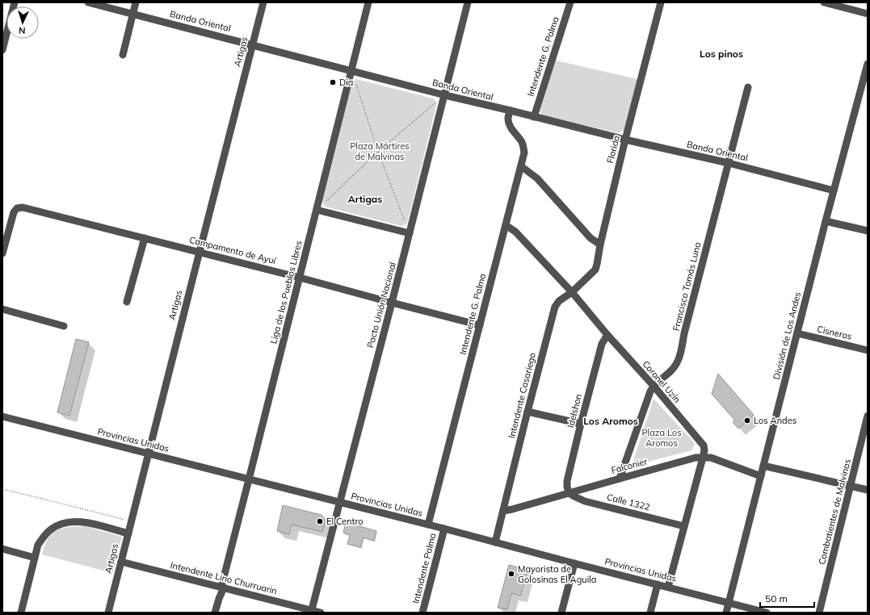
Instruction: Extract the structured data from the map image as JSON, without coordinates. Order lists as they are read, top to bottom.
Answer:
{
  "streets": {
    "street": [
      "Banda Oriental",
      "Artigas",
      "Intendente G. Palma",
      "Florida",
      "Campamento de Ayuí",
      "Francisco Tomás Luna",
      "Liga de los Pueblos Libres",
      "Pacto Unión Nacional",
      "Cisneros",
      "División de Los Andes",
      "Coronel Uzín",
      "Intendente Casariego",
      "Idelshon",
      "Provincias Unidas",
      "Falconier",
      "Calle 1322",
      "Combatientes de Malvinas",
      "Intendente Palma",
      "Intendente Lino Churruarin"
    ]
  },
  "crossings": [
    ["Banda Oriental", "Artigas"],
    ["Banda Oriental", "Intendente G. Palma"],
    ["Banda Oriental", "Florida"],
    ["Banda Oriental", "Francisco Tomás Luna"],
    ["Banda Oriental", "Liga de los Pueblos Libres"],
    ["Banda Oriental", "Pacto Unión Nacional"],
    ["Banda Oriental", "División de Los Andes"],
    ["Artigas", "Campamento de Ayuí"],
    ["Artigas", "Provincias Unidas"],
    ["Artigas", "Intendente Lino Churruarin"],
    ["Intendente G. Palma", "Campamento de Ayuí"],
    ["Intendente G. Palma", "Coronel Uzín"],
    ["Intendente G. Palma", "Provincias Unidas"],
    ["Florida", "Coronel Uzín"],
    ["Florida", "Intendente Casariego"],
    ["Campamento de Ayuí", "Liga de los Pueblos Libres"],
    ["Campamento de Ayuí", "Pacto Unión Nacional"],
    ["Francisco Tomás Luna", "Coronel Uzín"],
    ["Francisco Tomás Luna", "Falconier"],
    ["Liga de los Pueblos Libres", "Provincias Unidas"],
    ["Liga de los Pueblos Libres", "Intendente Lino Churruarin"],
    ["Pacto Unión Nacional", "Provincias Unidas"],
    ["Pacto Unión Nacional", "Intendente Lino Churruarin"],
    ["Cisneros", "División de Los Andes"],
    ["División de Los Andes", "Provincias Unidas"],
    ["División de Los Andes", "Falconier"],
    ["Coronel Uzín", "Intendente Casariego"],
    ["Coronel Uzín", "Idelshon"],
    ["Coronel Uzín", "Provincias Unidas"],
    ["Coronel Uzín", "Falconier"],
    ["Coronel Uzín", "Calle 1322"],
    ["Intendente Casariego", "Falconier"],
    ["Idelshon", "Falconier"],
    ["Idelshon", "Calle 1322"],
    ["Provincias Unidas", "Intendente Palma"],
    ["Falconier", "Calle 1322"]
  ],
  "districts": ["Los pinos", "Artigas", "Los Aromos"],
  "parks": ["Plaza Mártires de Malvinas", "Plaza Los Aromos"],
  "places": [
    "Dia",
    "Los Andes",
    "El Centro",
    "Mayorista de Golosinas El Aguila"
  ],
  "scale_bar": "50 m",
  "north": "bottom"
}
